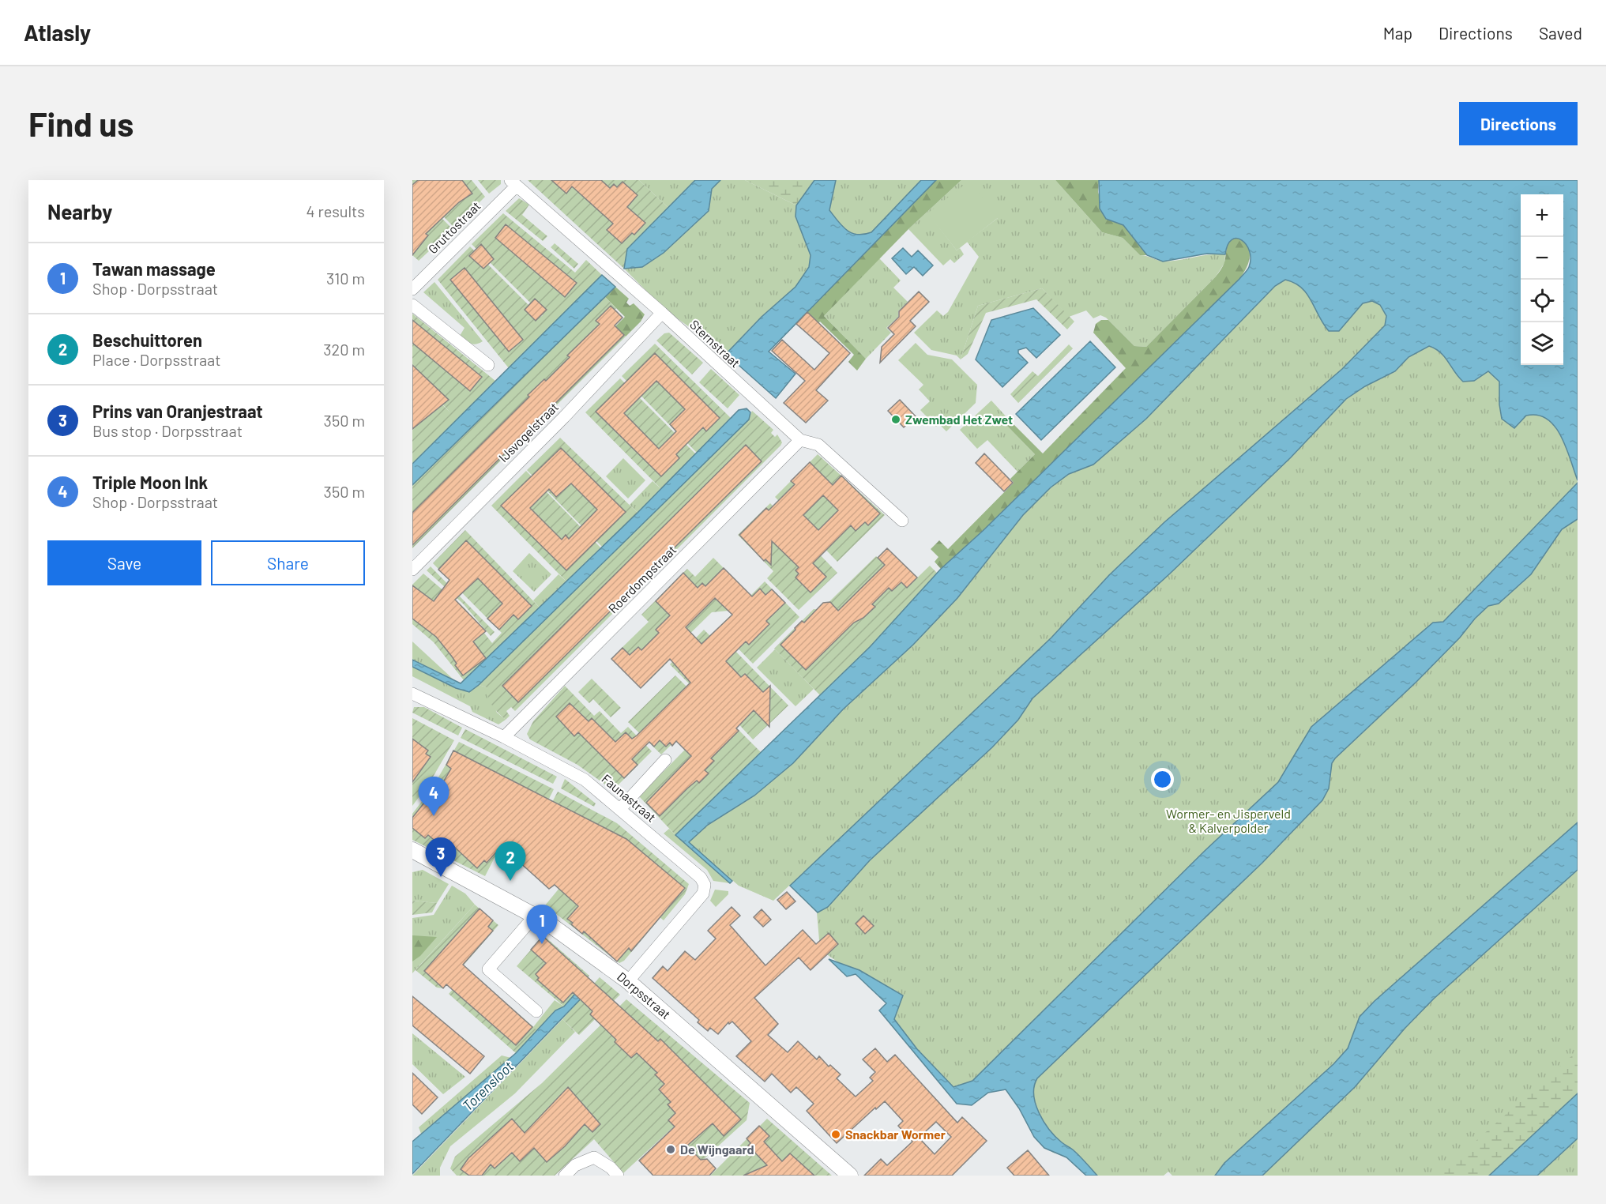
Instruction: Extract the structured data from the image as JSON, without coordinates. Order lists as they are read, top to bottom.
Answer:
{
  "streets": {
    "street": [
      "Gruttostraat",
      "Sternstraat",
      "IJsvogelstraat",
      "Roerdompstraat",
      "Faunastraat",
      "Dorpsstraat"
    ]
  },
  "crossings": [
    ["Gruttostraat", "Sternstraat"],
    ["Sternstraat", "IJsvogelstraat"],
    ["Sternstraat", "Roerdompstraat"],
    ["Roerdompstraat", "Faunastraat"],
    ["Faunastraat", "Dorpsstraat"]
  ],
  "water": ["Torensloot"],
  "parks": ["Wormer- en Jisperveld & Kalverpolder"],
  "places": ["Zwembad Het Zwet", "Snackbar Wormer", "De Wijngaard"],
  "page": {
    "header": "Atlasly",
    "nav": ["Map", "Directions", "Saved"],
    "buttons": [
      "Directions",
      ["Save", "Share"]
    ],
    "title": "Find us",
    "heading": ["Nearby", "4 results"],
    "map_buttons": ["+", "−"],
    "list": [
      {
        "mark": "1",
        "name": "Tawan massage",
        "note": "Shop · Dorpsstraat",
        "value": "310 m"
      },
      {
        "mark": "2",
        "name": "Beschuittoren",
        "note": "Place · Dorpsstraat",
        "value": "320 m"
      },
      {
        "mark": "3",
        "name": "Prins van Oranjestraat",
        "note": "Bus stop · Dorpsstraat",
        "value": "350 m"
      },
      {
        "mark": "4",
        "name": "Triple Moon Ink",
        "note": "Shop · Dorpsstraat",
        "value": "350 m"
      }
    ],
    "pins": [
      "4",
      "3",
      "2",
      "1"
    ]
  }
}
